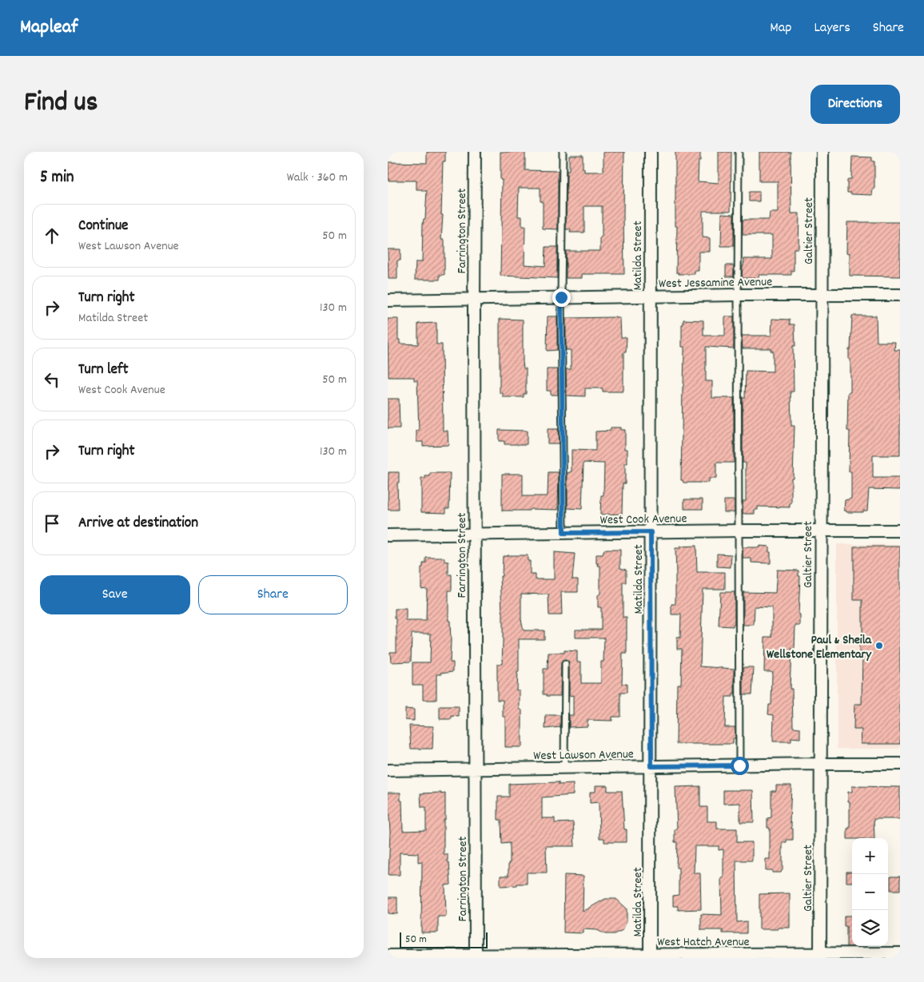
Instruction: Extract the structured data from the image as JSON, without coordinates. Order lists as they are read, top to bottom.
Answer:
{
  "streets": {
    "street": [
      "Farrington Street",
      "Galtier Street",
      "Matilda Street",
      "West Jessamine Avenue",
      "West Cook Avenue",
      "West Lawson Avenue",
      "West Hatch Avenue"
    ]
  },
  "crossings": [
    ["Farrington Street", "West Jessamine Avenue"],
    ["Farrington Street", "West Cook Avenue"],
    ["Farrington Street", "West Lawson Avenue"],
    ["Farrington Street", "West Hatch Avenue"],
    ["Galtier Street", "West Jessamine Avenue"],
    ["Galtier Street", "West Cook Avenue"],
    ["Galtier Street", "West Lawson Avenue"],
    ["Galtier Street", "West Hatch Avenue"],
    ["Matilda Street", "West Jessamine Avenue"],
    ["Matilda Street", "West Cook Avenue"],
    ["Matilda Street", "West Lawson Avenue"],
    ["Matilda Street", "West Hatch Avenue"]
  ],
  "places": ["Paul & Sheila Wellstone Elementary"],
  "scale_bar": "50 m",
  "page": {
    "header": "Mapleaf",
    "nav": ["Map", "Layers", "Share"],
    "title": "Find us",
    "buttons": [
      "Directions",
      ["Save", "Share"]
    ],
    "heading": ["5 min", "Walk · 360 m"],
    "list": [
      ["Continue", "West Lawson Avenue", "50 m"],
      ["Turn right", "Matilda Street", "130 m"],
      ["Turn left", "West Cook Avenue", "50 m"],
      ["Turn right", "130 m"],
      "Arrive at destination"
    ],
    "map_buttons": ["+", "−"],
    "scale": "50 m"
  }
}
